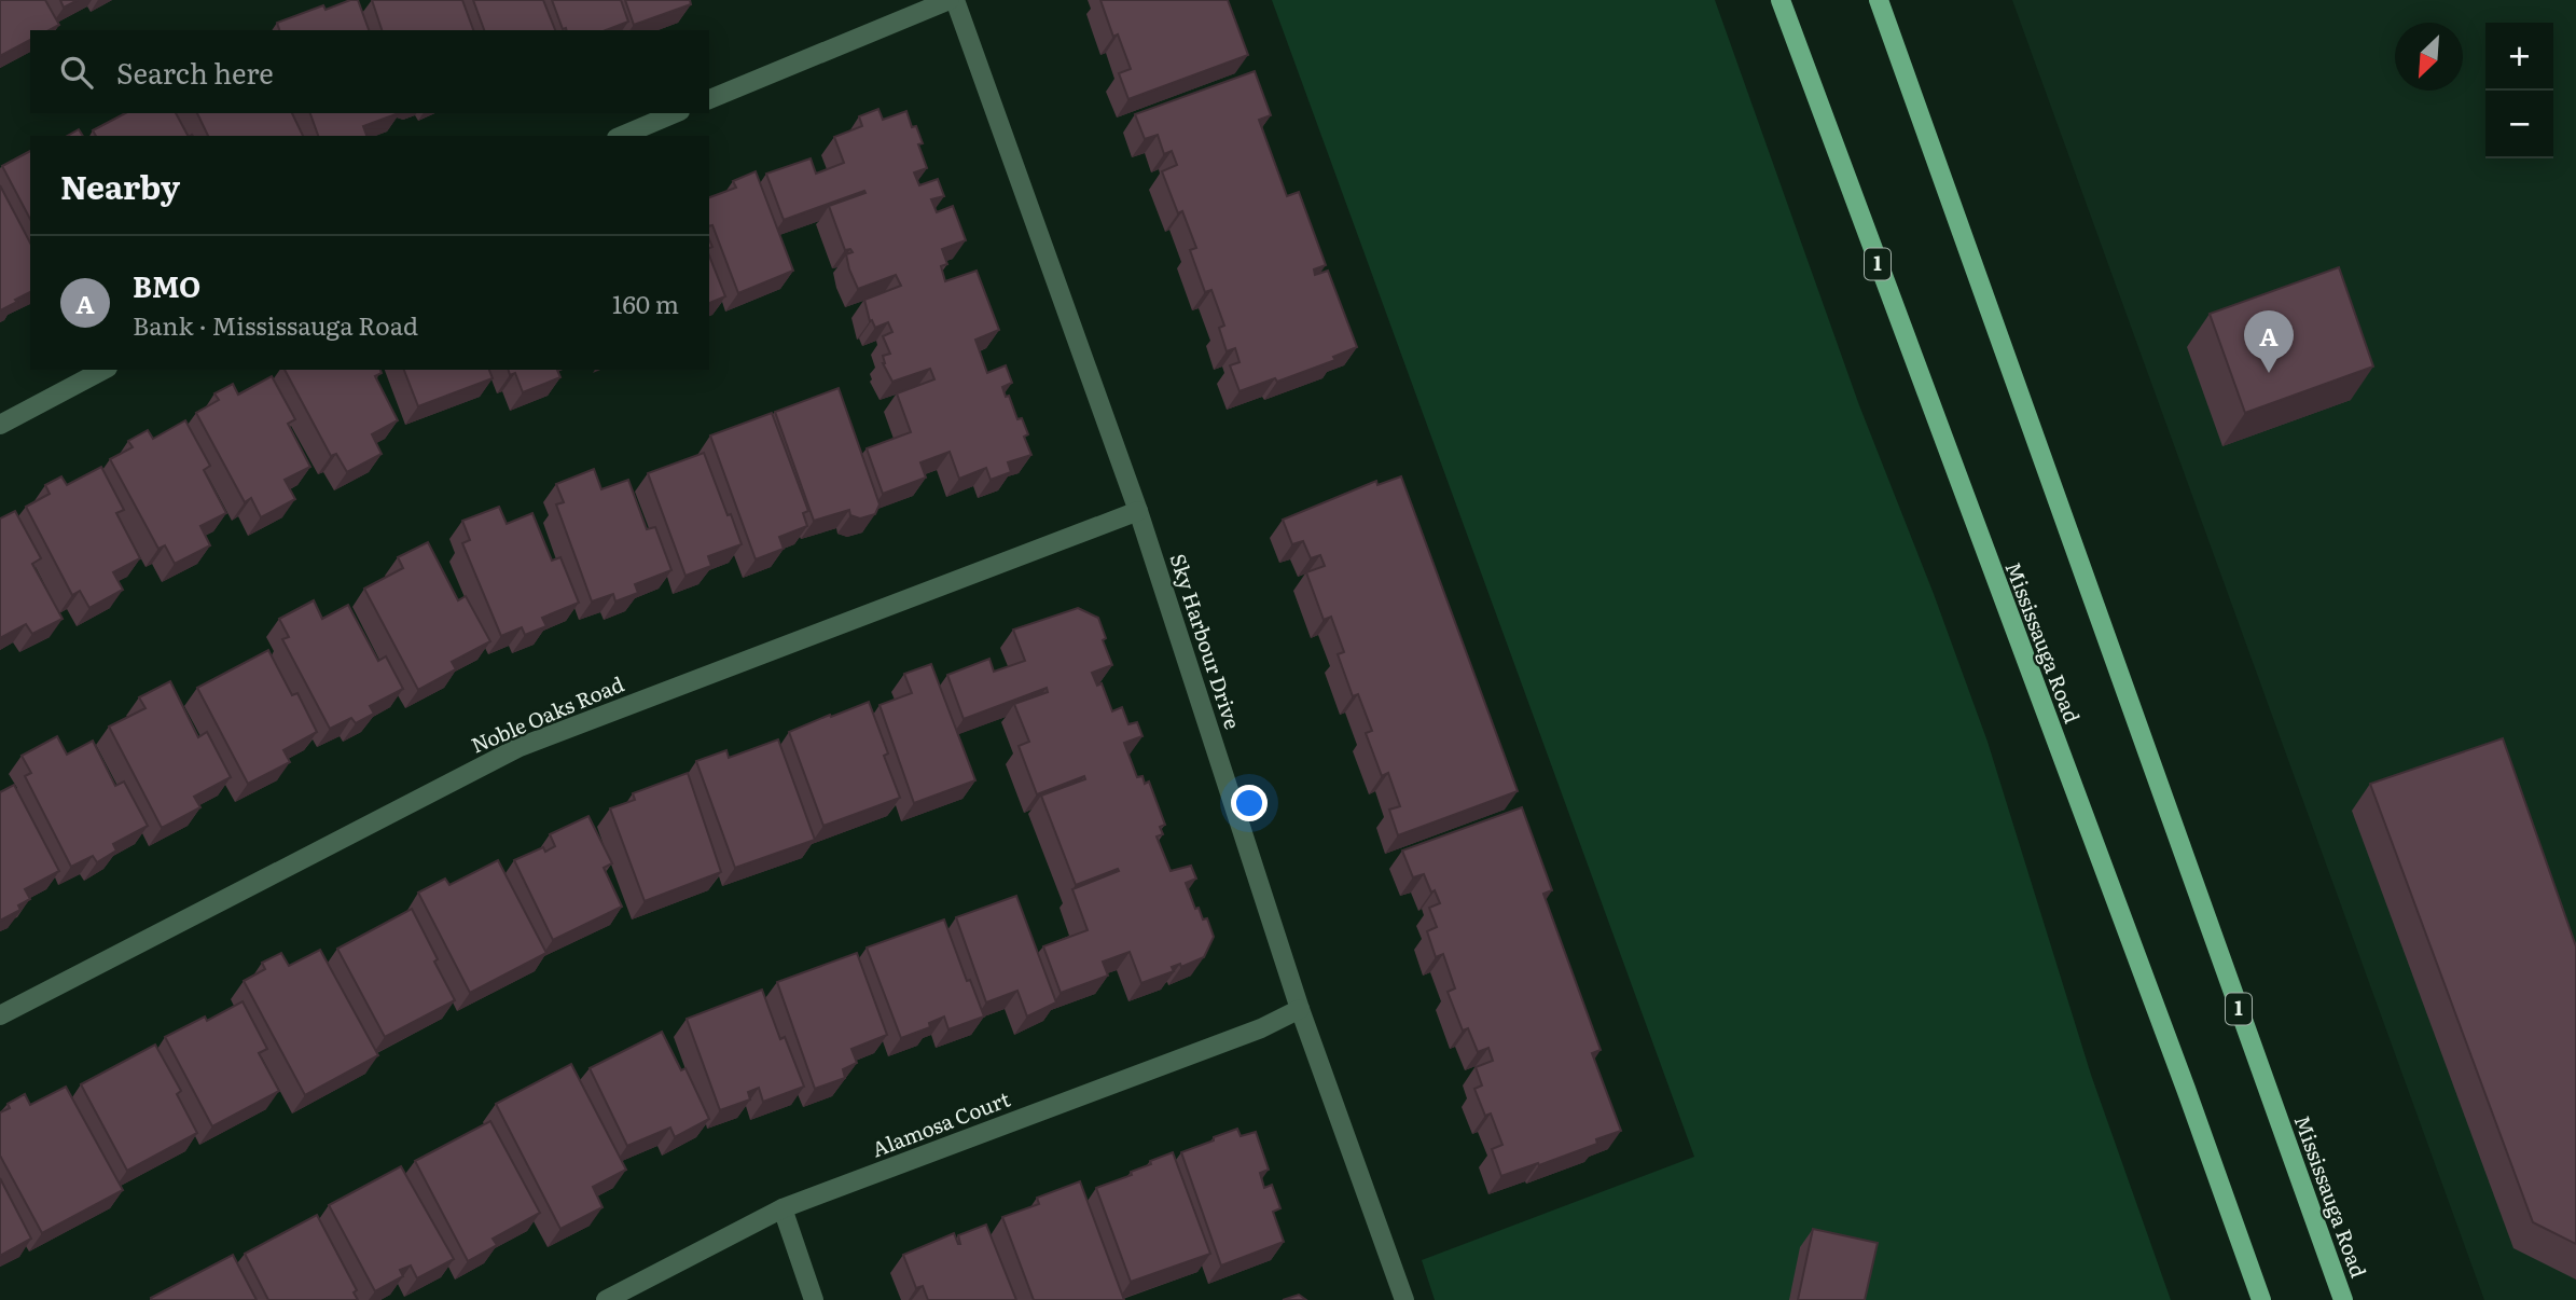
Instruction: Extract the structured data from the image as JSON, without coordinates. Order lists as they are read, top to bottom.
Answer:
{
  "streets": {
    "main road": ["1", "Mississauga Road"],
    "street": ["Sky Harbour Drive", "Noble Oaks Road", "Alamosa Court"]
  },
  "crossings": [
    ["Sky Harbour Drive", "Noble Oaks Road"],
    ["Sky Harbour Drive", "Alamosa Court"]
  ],
  "north": "bottom left",
  "page": {
    "map_buttons": ["+", "−"],
    "search": "Search here",
    "heading": "Nearby",
    "list": [
      {
        "mark": "A",
        "name": "BMO",
        "note": "Bank · Mississauga Road",
        "value": "160 m"
      }
    ],
    "pins": "A"
  }
}
